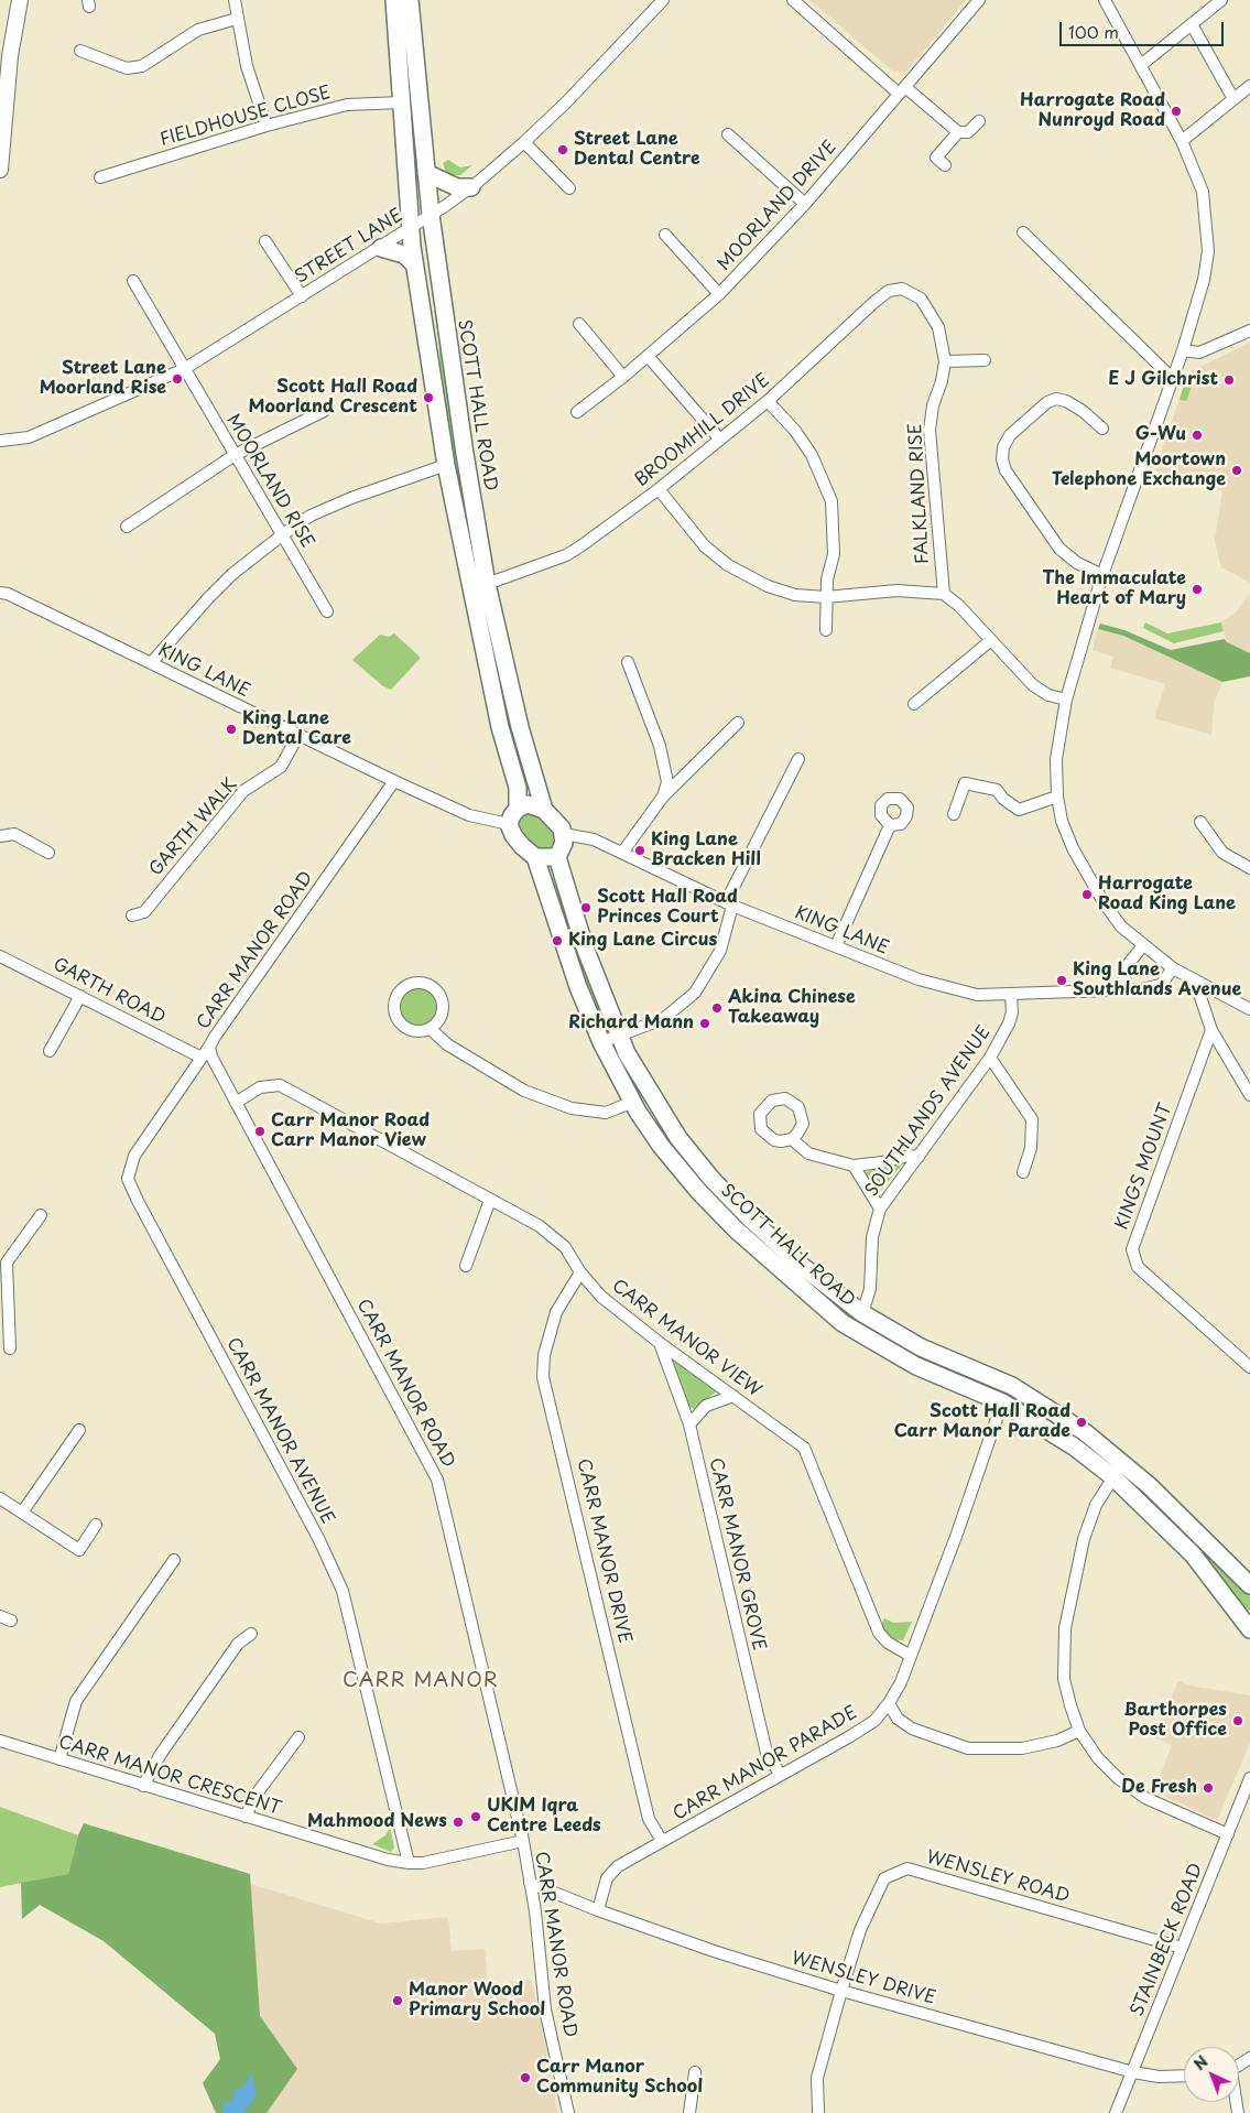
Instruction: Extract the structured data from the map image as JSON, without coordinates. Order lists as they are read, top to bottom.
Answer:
{
  "streets": {
    "highway": ["SCOTT HALL ROAD"],
    "street": [
      "FIELDHOUSE CLOSE",
      "MOORLAND DRIVE",
      "STREET LANE",
      "BROOMHILL DRIVE",
      "MOORLAND RISE",
      "FALKLAND RISE",
      "KING LANE",
      "GARTH WALK",
      "CARR MANOR ROAD",
      "GARTH ROAD",
      "SOUTHLANDS AVENUE",
      "KINGS MOUNT",
      "CARR MANOR VIEW",
      "CARR MANOR AVENUE",
      "CARR MANOR DRIVE",
      "CARR MANOR GROVE",
      "CARR MANOR PARADE",
      "CARR MANOR CRESCENT",
      "WENSLEY ROAD",
      "STAINBECK ROAD",
      "WENSLEY DRIVE"
    ]
  },
  "crossings": [
    ["STREET LANE", "SCOTT HALL ROAD"],
    ["STREET LANE", "MOORLAND RISE"],
    ["SCOTT HALL ROAD", "BROOMHILL DRIVE"],
    ["SCOTT HALL ROAD", "KING LANE"],
    ["SCOTT HALL ROAD", "SOUTHLANDS AVENUE"],
    ["SCOTT HALL ROAD", "CARR MANOR PARADE"],
    ["BROOMHILL DRIVE", "FALKLAND RISE"],
    ["KING LANE", "GARTH WALK"],
    ["KING LANE", "CARR MANOR ROAD"],
    ["KING LANE", "SOUTHLANDS AVENUE"],
    ["CARR MANOR ROAD", "CARR MANOR VIEW"],
    ["CARR MANOR ROAD", "CARR MANOR AVENUE"],
    ["CARR MANOR ROAD", "CARR MANOR CRESCENT"],
    ["CARR MANOR ROAD", "WENSLEY DRIVE"],
    ["GARTH ROAD", "CARR MANOR AVENUE"],
    ["CARR MANOR VIEW", "CARR MANOR DRIVE"],
    ["CARR MANOR VIEW", "CARR MANOR GROVE"],
    ["CARR MANOR VIEW", "CARR MANOR PARADE"],
    ["CARR MANOR AVENUE", "CARR MANOR CRESCENT"],
    ["CARR MANOR DRIVE", "CARR MANOR PARADE"],
    ["CARR MANOR GROVE", "CARR MANOR PARADE"],
    ["CARR MANOR PARADE", "WENSLEY DRIVE"],
    ["WENSLEY ROAD", "STAINBECK ROAD"],
    ["WENSLEY ROAD", "WENSLEY DRIVE"],
    ["STAINBECK ROAD", "WENSLEY DRIVE"]
  ],
  "districts": ["CARR MANOR"],
  "places": [
    "Harrogate Road Nunroyd Road",
    "Street Lane Dental Centre",
    "Street Lane Moorland Rise",
    "E J Gilchrist",
    "Scott Hall Road Moorland Crescent",
    "G-Wu",
    "Moortown Telephone Exchange",
    "The Immaculate Heart of Mary",
    "King Lane Dental Care",
    "King Lane Bracken Hill",
    "Harrogate Road King Lane",
    "Scott Hall Road Princes Court",
    "King Lane Circus",
    "King Lane Southlands Avenue",
    "Akina Chinese Takeaway",
    "Richard Mann",
    "Carr Manor Road Carr Manor View",
    "Scott Hall Road Carr Manor Parade",
    "Barthorpes Post Office",
    "De Fresh",
    "UKIM Iqra Centre Leeds",
    "Mahmood News",
    "Manor Wood Primary School",
    "Carr Manor Community School"
  ],
  "scale_bar": "100 m",
  "north": "top left"
}
